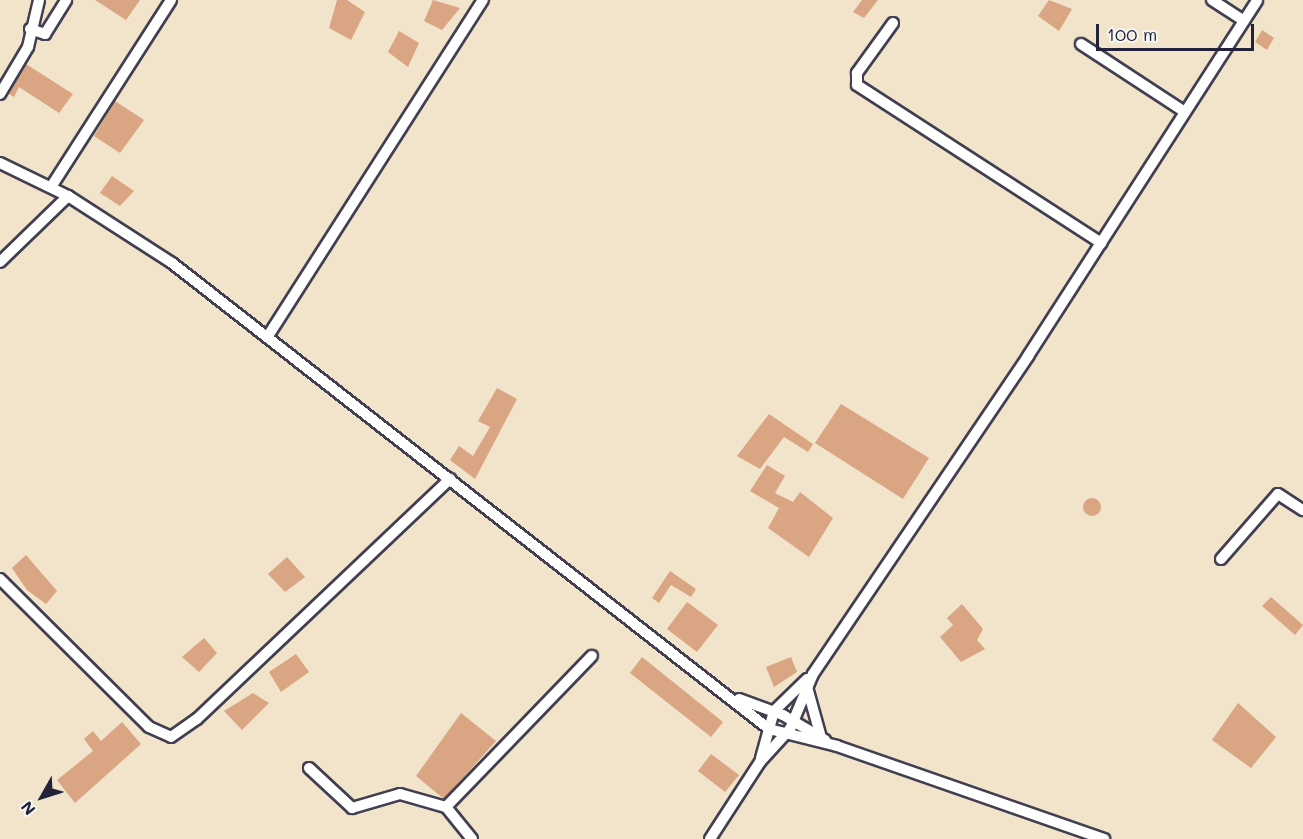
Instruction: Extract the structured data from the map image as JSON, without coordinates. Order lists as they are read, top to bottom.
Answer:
{
  "scale_bar": "100 m",
  "north": "bottom left"
}
